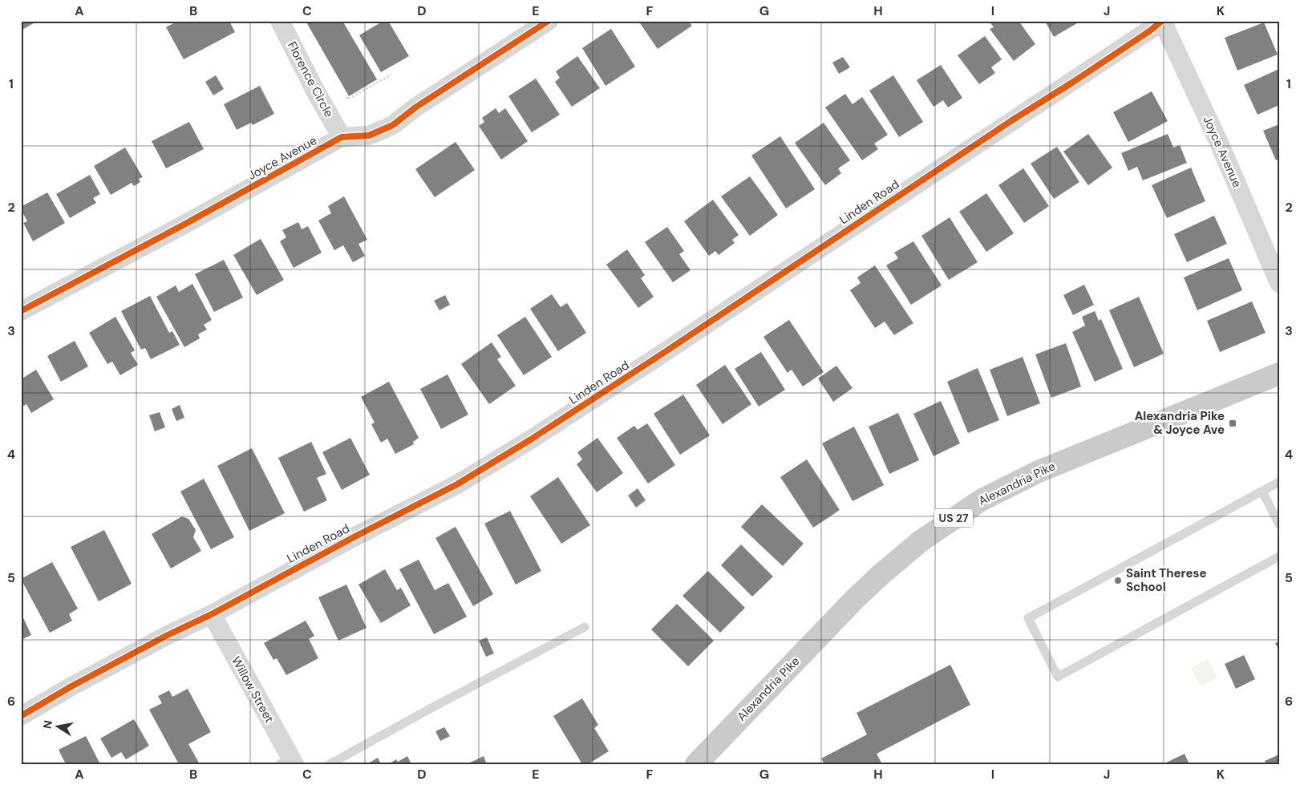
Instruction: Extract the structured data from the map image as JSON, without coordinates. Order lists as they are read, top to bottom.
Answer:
{
  "streets": {
    "main road": ["Alexandria Pike", "US 27"],
    "street": [
      "Florence Circle",
      "Joyce Avenue",
      "Linden Road",
      "Willow Street"
    ]
  },
  "crossings": [
    ["Florence Circle", "Joyce Avenue"],
    ["Joyce Avenue", "Linden Road"],
    ["Linden Road", "Willow Street"]
  ],
  "places": {
    "transit": ["Alexandria Pike & Joyce Ave"],
    "other": ["Saint Therese School"]
  },
  "north": "left",
  "grid": {
    "columns": [
      "A",
      "B",
      "C",
      "D",
      "E",
      "F",
      "G",
      "H",
      "I",
      "J",
      "K"
    ],
    "rows": [
      "1",
      "2",
      "3",
      "4",
      "5",
      "6"
    ]
  }
}
